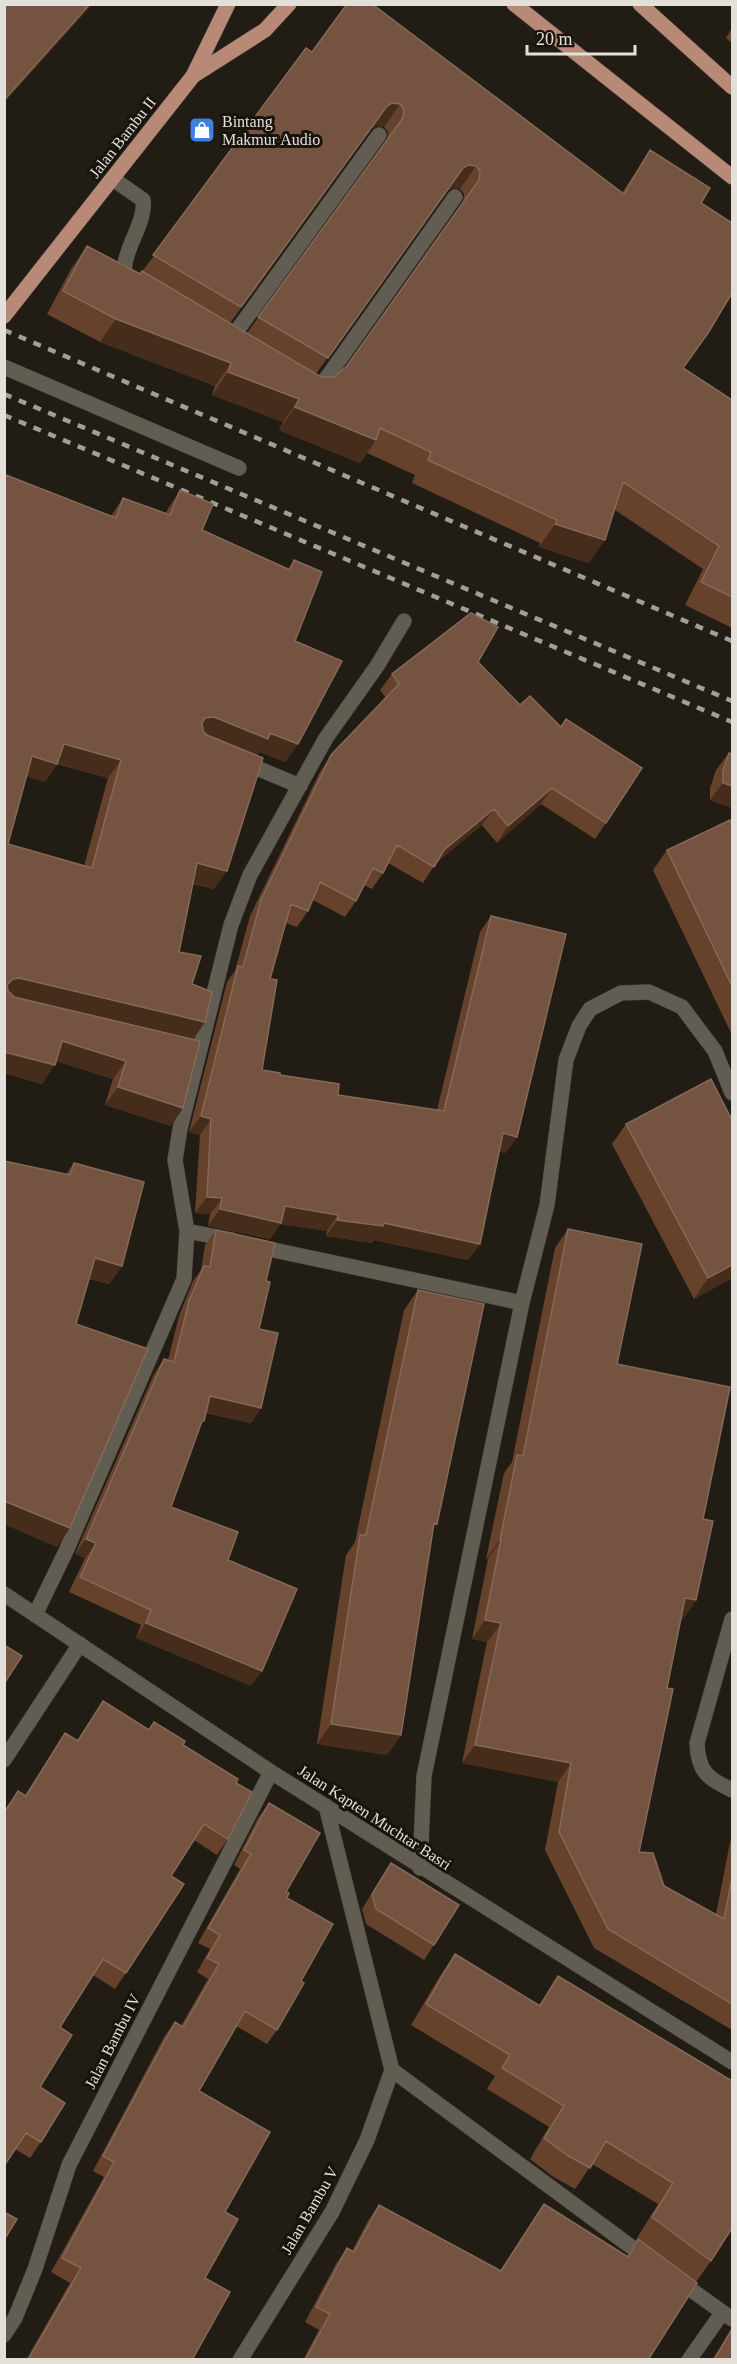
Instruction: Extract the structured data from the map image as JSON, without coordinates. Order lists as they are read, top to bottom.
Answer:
{
  "streets": {
    "main road": ["Jalan Bambu II"],
    "street": ["Jalan Kapten Muchtar Basri", "Jalan Bambu IV", "Jalan Bambu V"]
  },
  "crossings": [
    ["Jalan Kapten Muchtar Basri", "Jalan Bambu IV"]
  ],
  "places": {
    "shop": ["Bintang Makmur Audio"]
  },
  "scale_bar": "20 m"
}
